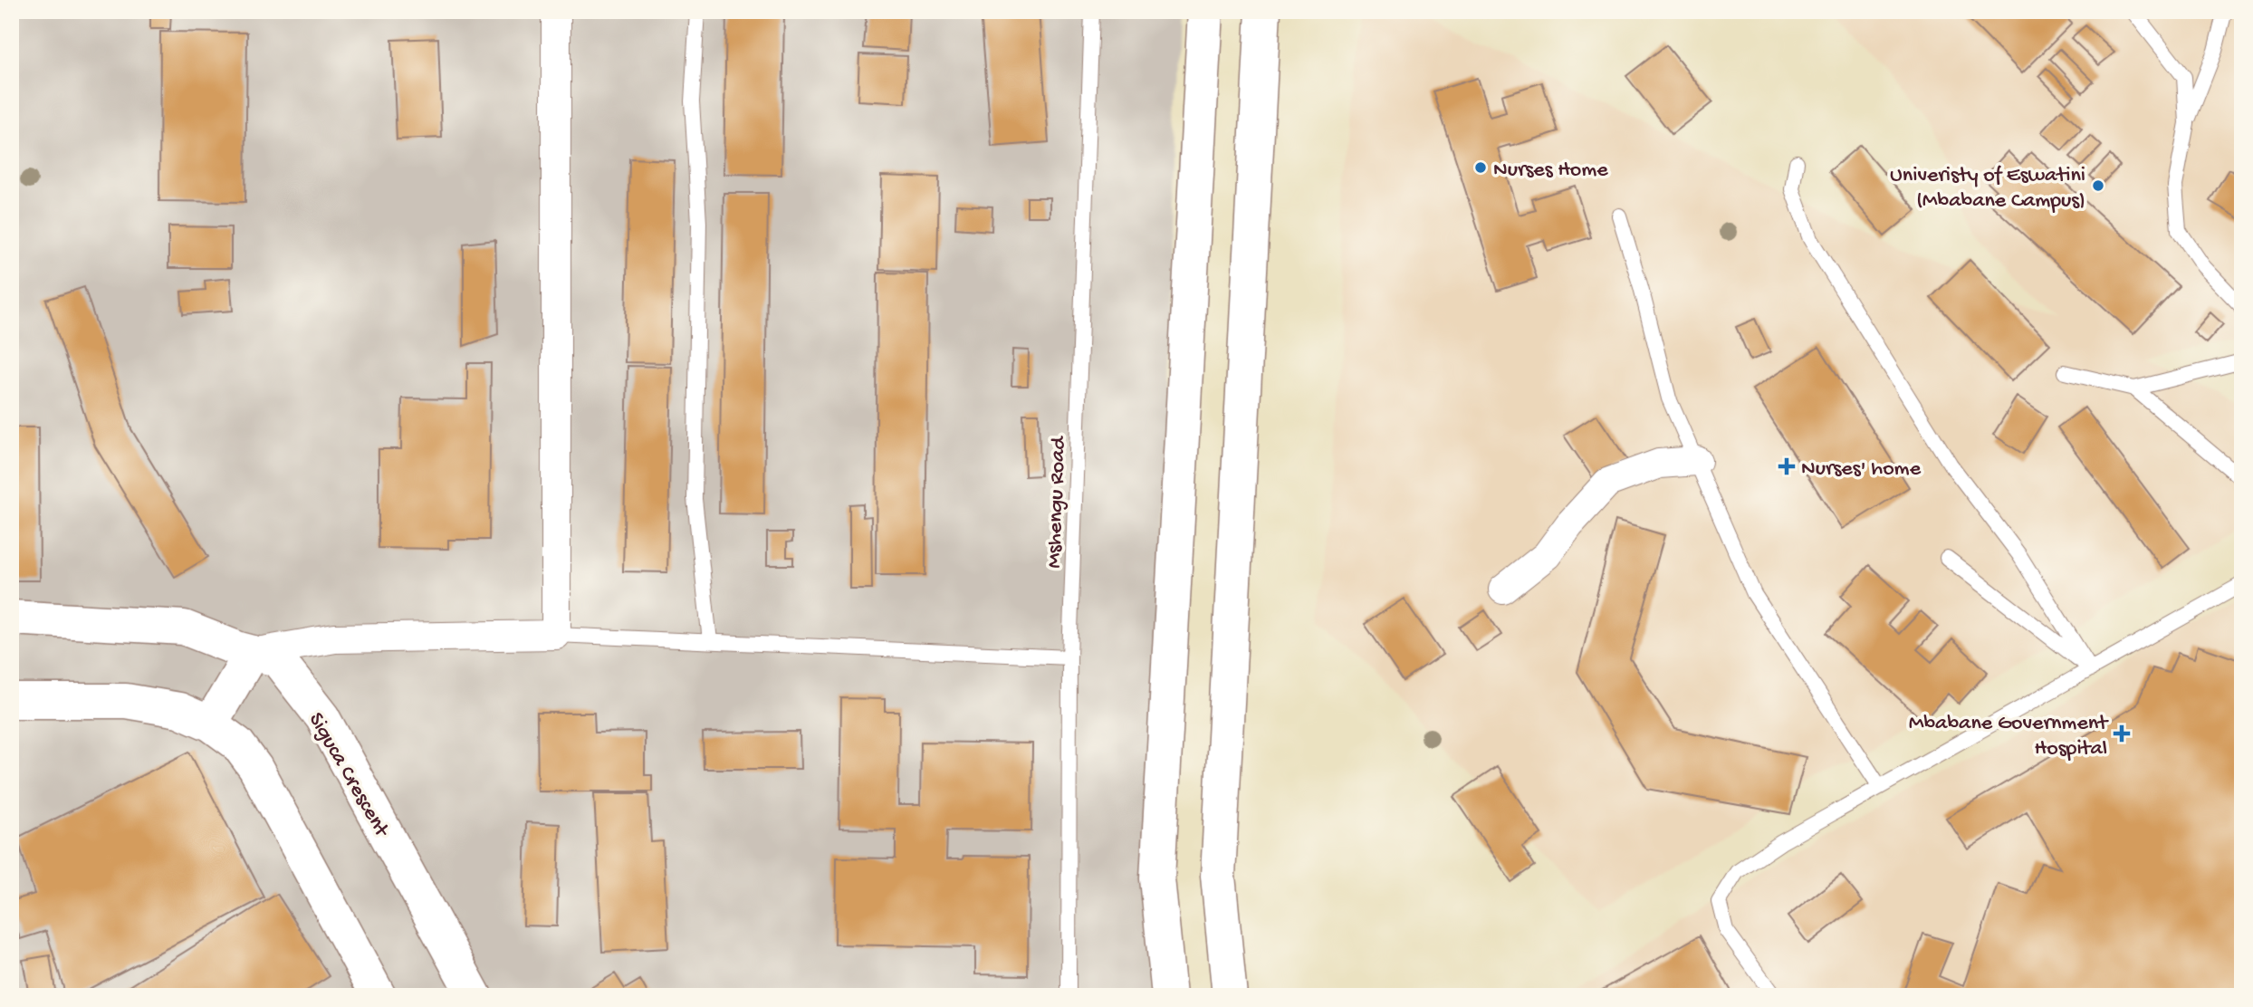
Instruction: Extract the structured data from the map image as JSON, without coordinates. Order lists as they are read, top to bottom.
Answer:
{
  "streets": {
    "main road": ["Siguca Crescent"],
    "lane": ["Mshengu Road"]
  },
  "places": {
    "other": ["Nurses Home", "Univeristy of Eswatini (Mbabane Campus)"],
    "health": ["Nurses' home", "Mbabane Government Hospital"]
  }
}
